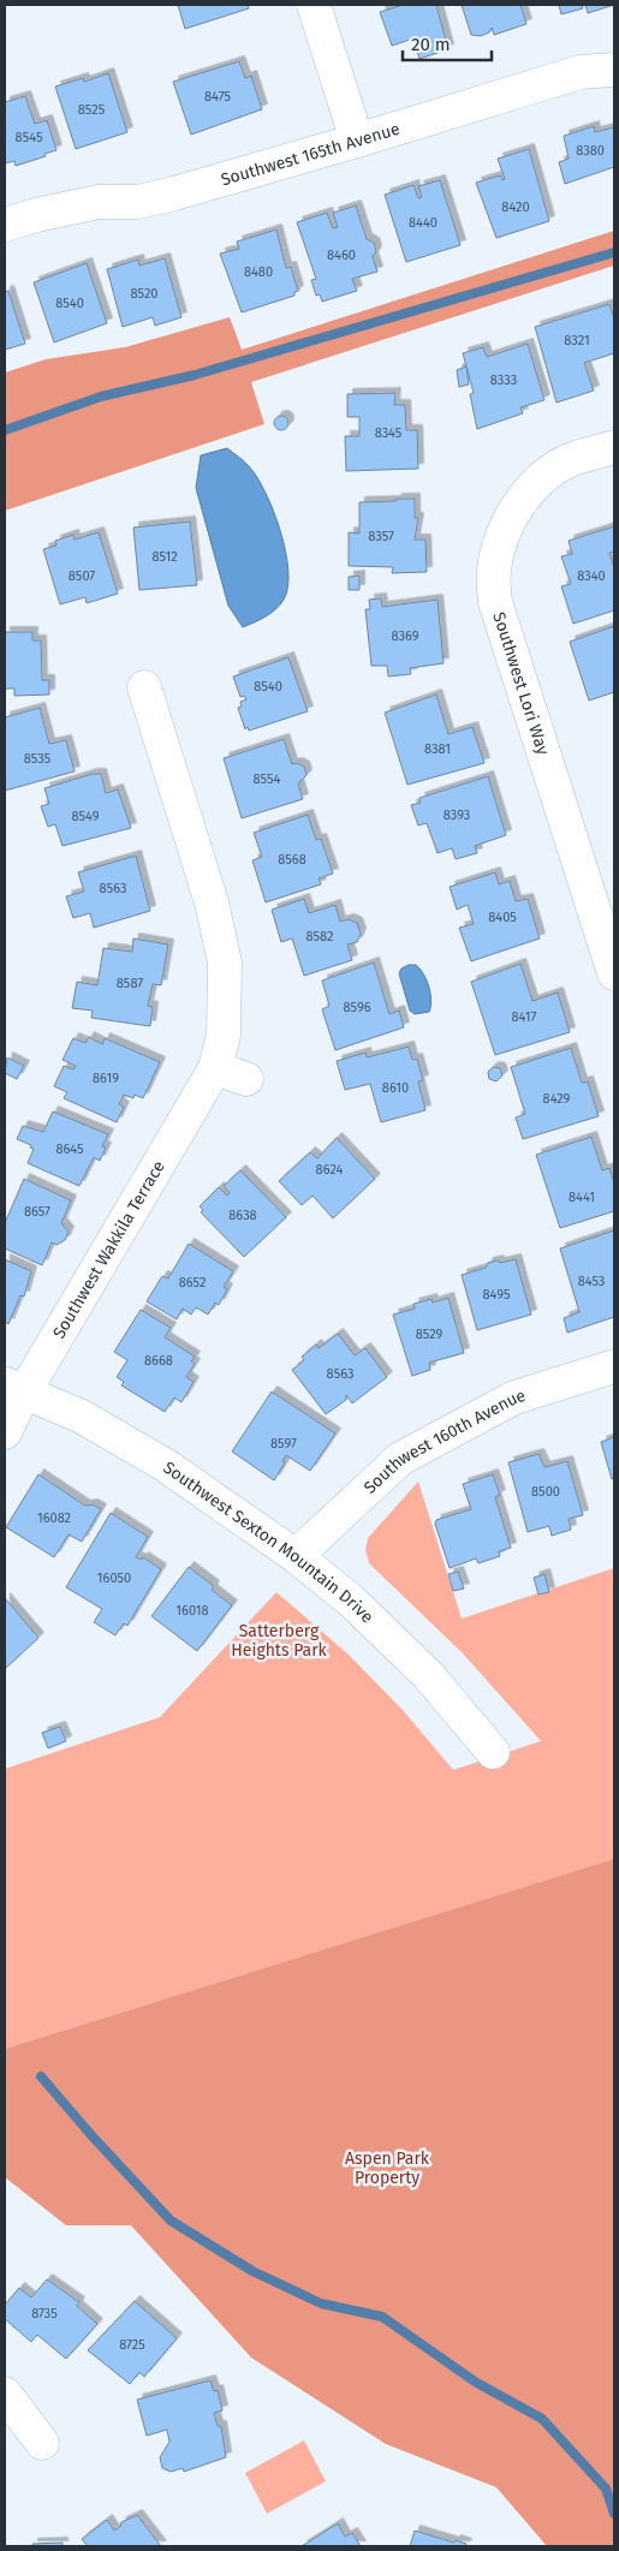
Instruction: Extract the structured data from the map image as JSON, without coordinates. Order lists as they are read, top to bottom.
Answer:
{
  "streets": {
    "street": [
      "Southwest 165th Avenue",
      "Southwest Lori Way",
      "Southwest Wakkila Terrace",
      "Southwest 160th Avenue",
      "Southwest Sexton Mountain Drive"
    ]
  },
  "crossings": [
    ["Southwest Wakkila Terrace", "Southwest Sexton Mountain Drive"],
    ["Southwest 160th Avenue", "Southwest Sexton Mountain Drive"]
  ],
  "parks": ["Satterberg Heights Park", "Aspen Park Property"],
  "house_numbers": [
    "8475",
    "8525",
    "8545",
    "8380",
    "8420",
    "8440",
    "8460",
    "8480",
    "8520",
    "8540",
    "8321",
    "8333",
    "8345",
    "8357",
    "8512",
    "8507",
    "8340",
    "8369",
    "8540",
    "8381",
    "8535",
    "8554",
    "8393",
    "8549",
    "8568",
    "8563",
    "8405",
    "8582",
    "8587",
    "8596",
    "8417",
    "8619",
    "8610",
    "8429",
    "8645",
    "8624",
    "8441",
    "8657",
    "8638",
    "8453",
    "8652",
    "8495",
    "8529",
    "8668",
    "8563",
    "8597",
    "8500",
    "16082",
    "16050",
    "16018",
    "8735",
    "8725"
  ],
  "scale_bar": "20 m"
}
